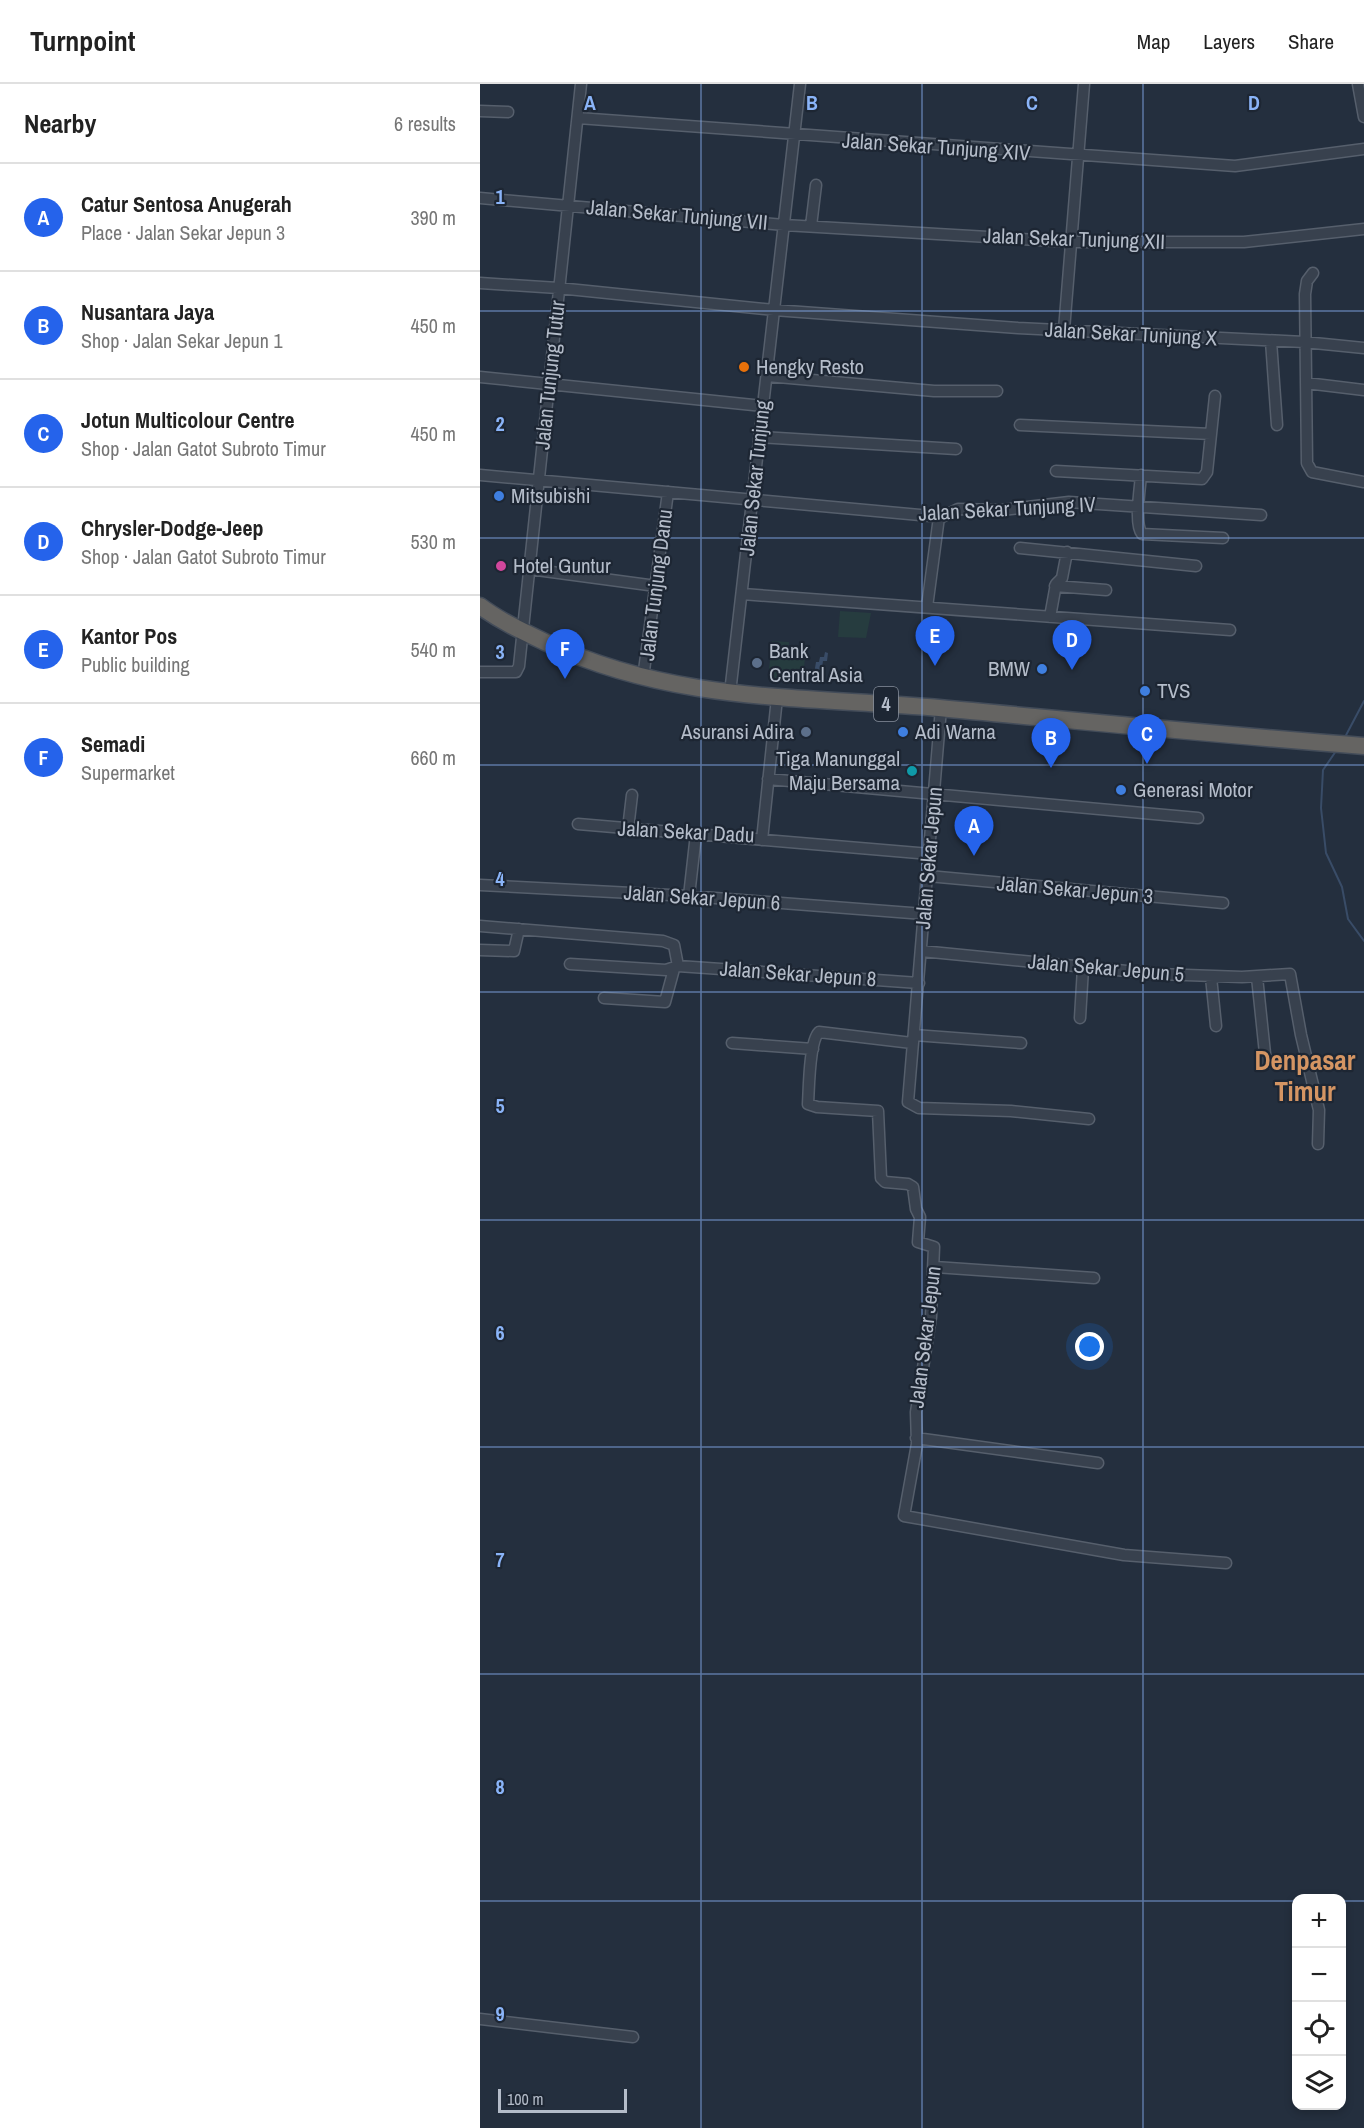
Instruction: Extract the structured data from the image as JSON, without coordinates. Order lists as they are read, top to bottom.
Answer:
{
  "streets": {
    "highway": ["4"],
    "street": [
      "Jalan Sekar Tunjung XIV",
      "Jalan Sekar Tunjung VII",
      "Jalan Sekar Tunjung XII",
      "Jalan Sekar Tunjung X",
      "Jalan Tunjung Tutur",
      "Jalan Sekar Tunjung",
      "Jalan Sekar Tunjung IV",
      "Jalan Tunjung Danu",
      "Jalan Sekar Dadu",
      "Jalan Sekar Jepun",
      "Jalan Sekar Jepun 3",
      "Jalan Sekar Jepun 6",
      "Jalan Sekar Jepun 5",
      "Jalan Sekar Jepun 8"
    ]
  },
  "crossings": [
    ["Jalan Sekar Tunjung XIV", "Jalan Tunjung Tutur"],
    ["Jalan Sekar Tunjung XIV", "Jalan Sekar Tunjung"],
    ["Jalan Sekar Tunjung VII", "Jalan Sekar Tunjung XII"],
    ["Jalan Sekar Tunjung VII", "Jalan Tunjung Tutur"],
    ["Jalan Sekar Tunjung VII", "Jalan Sekar Tunjung"],
    ["Jalan Sekar Tunjung XII", "Jalan Sekar Tunjung"],
    ["Jalan Sekar Tunjung X", "Jalan Tunjung Tutur"],
    ["Jalan Sekar Tunjung X", "Jalan Sekar Tunjung"],
    ["Jalan Tunjung Tutur", "Jalan Sekar Tunjung IV"],
    ["Jalan Tunjung Tutur", "4"],
    ["Jalan Sekar Tunjung", "Jalan Sekar Tunjung IV"],
    ["Jalan Sekar Tunjung", "4"],
    ["Jalan Sekar Tunjung IV", "Jalan Tunjung Danu"],
    ["Jalan Tunjung Danu", "4"],
    ["4", "Jalan Sekar Dadu"],
    ["4", "Jalan Sekar Jepun"],
    ["Jalan Sekar Jepun", "Jalan Sekar Jepun 3"],
    ["Jalan Sekar Jepun", "Jalan Sekar Jepun 6"],
    ["Jalan Sekar Jepun", "Jalan Sekar Jepun 5"],
    ["Jalan Sekar Jepun", "Jalan Sekar Jepun 8"]
  ],
  "districts": ["Denpasar Timur"],
  "places": [
    "Hengky Resto",
    "Mitsubishi",
    "Hotel Guntur",
    "Bank Central Asia",
    "BMW",
    "TVS",
    "Asuransi Adira",
    "Adi Warna",
    "Tiga Manunggal Maju Bersama",
    "Generasi Motor"
  ],
  "scale_bar": "100 m",
  "page": {
    "header": "Turnpoint",
    "nav": ["Map", "Layers", "Share"],
    "heading": ["Nearby", "6 results"],
    "list": [
      {
        "mark": "A",
        "name": "Catur Sentosa Anugerah",
        "note": "Place · Jalan Sekar Jepun 3",
        "value": "390 m"
      },
      {
        "mark": "B",
        "name": "Nusantara Jaya",
        "note": "Shop · Jalan Sekar Jepun 1",
        "value": "450 m"
      },
      {
        "mark": "C",
        "name": "Jotun Multicolour Centre",
        "note": "Shop · Jalan Gatot Subroto Timur",
        "value": "450 m"
      },
      {
        "mark": "D",
        "name": "Chrysler-Dodge-Jeep",
        "note": "Shop · Jalan Gatot Subroto Timur",
        "value": "530 m"
      },
      {
        "mark": "E",
        "name": "Kantor Pos",
        "note": "Public building",
        "value": "540 m"
      },
      {
        "mark": "F",
        "name": "Semadi",
        "note": "Supermarket",
        "value": "660 m"
      }
    ],
    "pins": [
      "E",
      "D",
      "F",
      "C",
      "B",
      "A"
    ],
    "map_buttons": ["+", "−"],
    "scale": "100 m"
  },
  "grid": {
    "columns": [
      "A",
      "B",
      "C",
      "D"
    ],
    "rows": [
      "1",
      "2",
      "3",
      "4",
      "5",
      "6",
      "7",
      "8",
      "9"
    ]
  }
}
